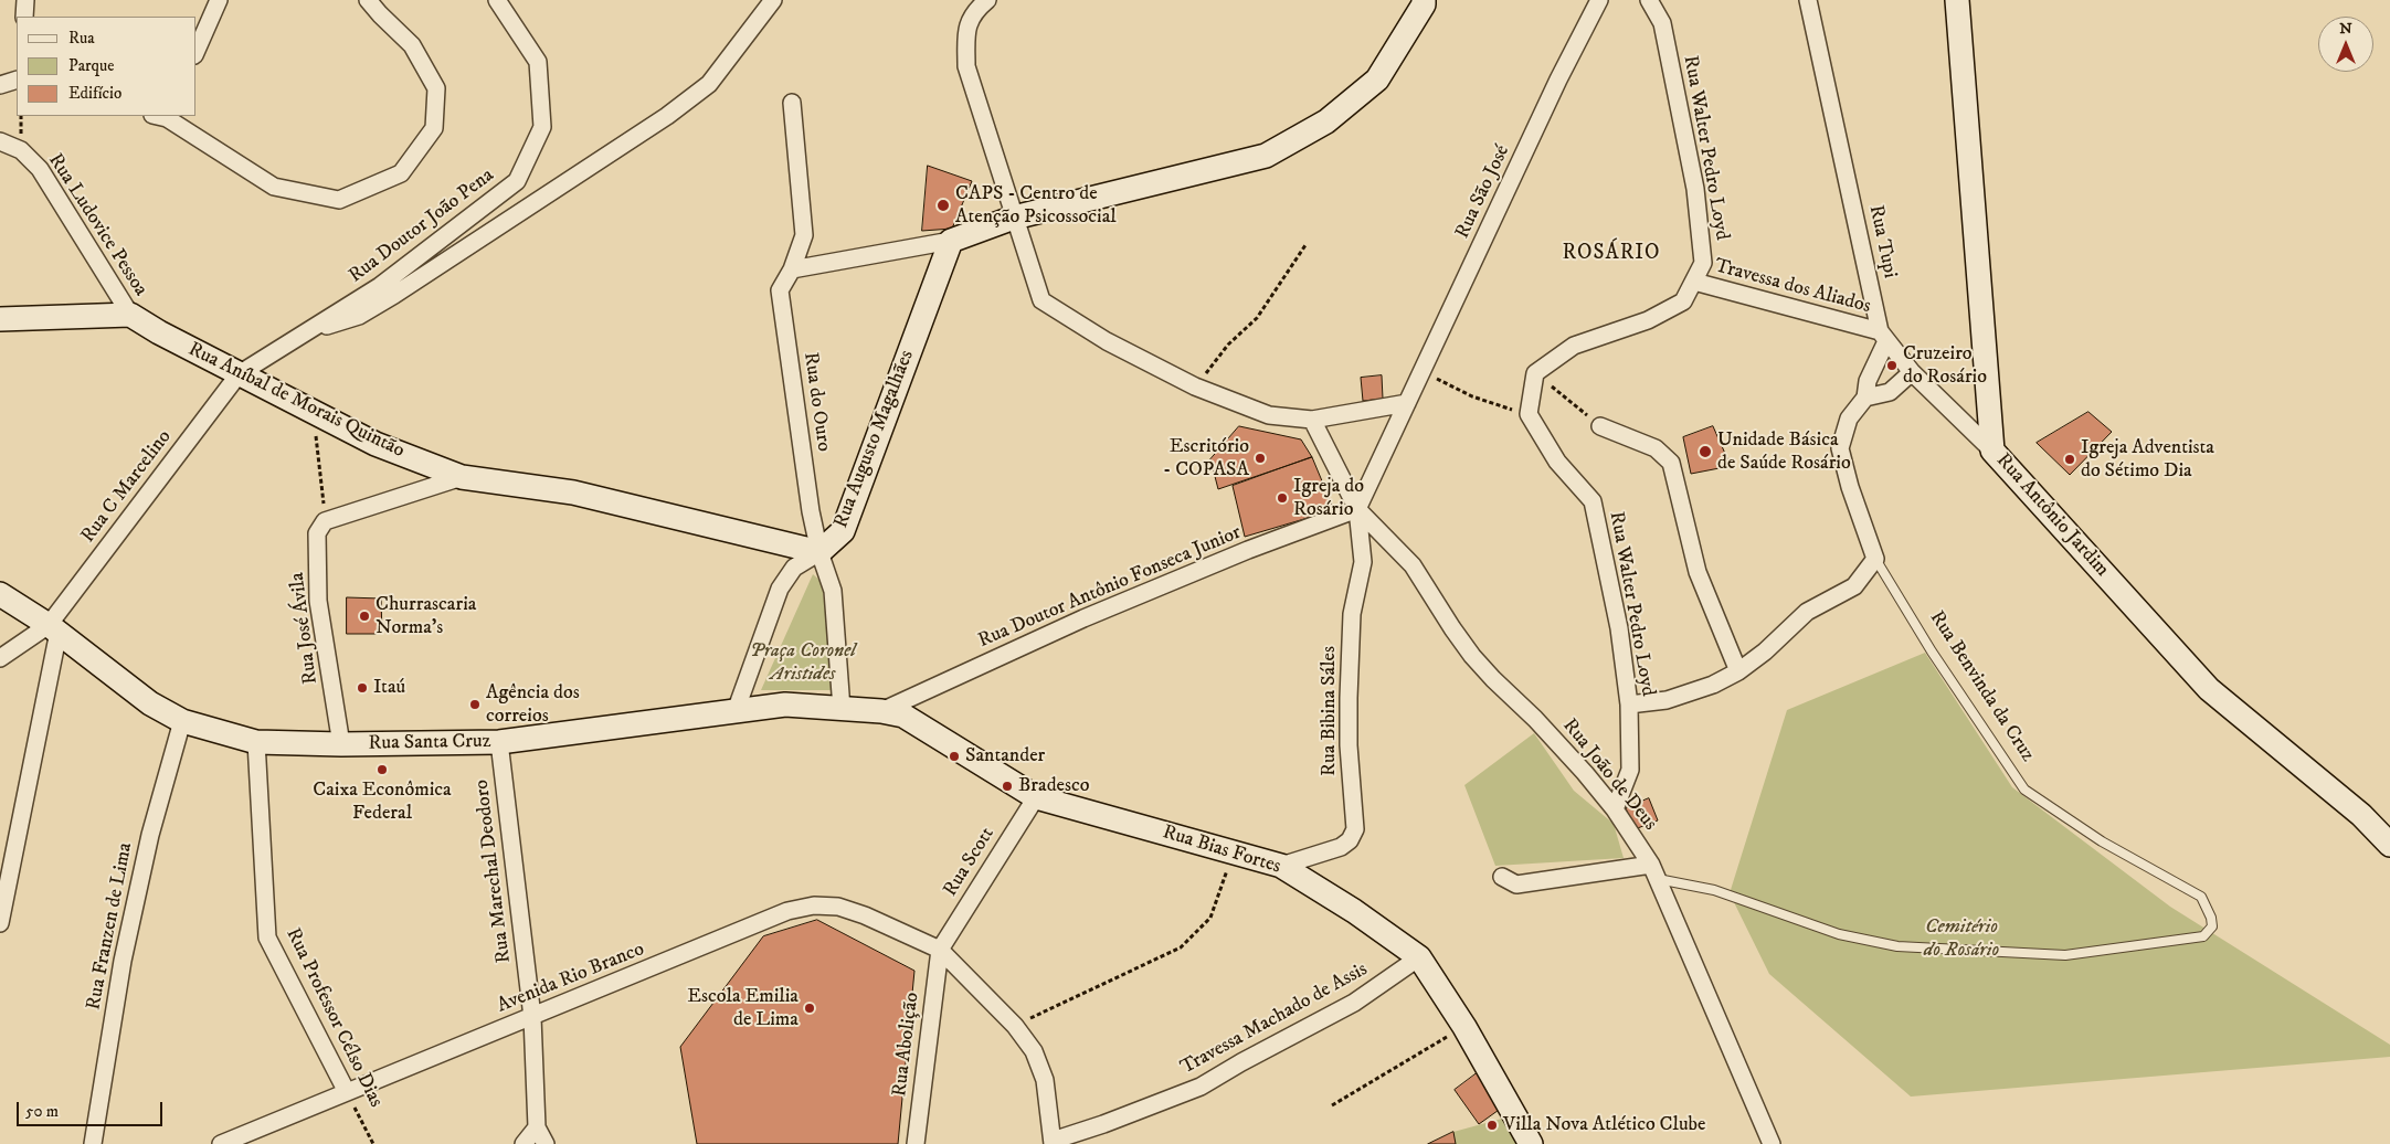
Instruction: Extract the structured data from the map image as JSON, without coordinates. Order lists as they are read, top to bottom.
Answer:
{
  "streets": {
    "street": [
      "Rua Walter Pedro Loyd",
      "Rua São José",
      "Rua Ludovice Pessoa",
      "Rua Doutor João Pena",
      "Rua Tupi",
      "Travessa dos Aliados",
      "Rua Aníbal de Morais Quintão",
      "Rua do Ouro",
      "Rua Augusto Magalhães",
      "Rua C Marcelino",
      "Rua Antônio Jardim",
      "Rua Doutor Antônio Fonseca Junior",
      "Rua José Ávila",
      "Rua Benvinda da Cruz",
      "Rua Bibina Sáles",
      "Rua Santa Cruz",
      "Rua João de Deus",
      "Rua Bias Fortes",
      "Rua Scott",
      "Rua Marechal Deodoro",
      "Rua Franzen de Lima",
      "Avenida Rio Branco",
      "Rua Professor Célso Dias",
      "Travessa Machado de Assis",
      "Rua Abolição"
    ]
  },
  "crossings": [
    ["Rua Walter Pedro Loyd", "Travessa dos Aliados"],
    ["Rua Walter Pedro Loyd", "Rua João de Deus"],
    ["Rua São José", "Rua Doutor Antônio Fonseca Junior"],
    ["Rua São José", "Rua Bibina Sáles"],
    ["Rua São José", "Rua João de Deus"],
    ["Rua Ludovice Pessoa", "Rua Aníbal de Morais Quintão"],
    ["Rua Doutor João Pena", "Rua Aníbal de Morais Quintão"],
    ["Rua Doutor João Pena", "Rua C Marcelino"],
    ["Rua Tupi", "Travessa dos Aliados"],
    ["Rua Tupi", "Rua Antônio Jardim"],
    ["Rua Tupi", "Rua Benvinda da Cruz"],
    ["Travessa dos Aliados", "Rua Benvinda da Cruz"],
    ["Rua Aníbal de Morais Quintão", "Rua do Ouro"],
    ["Rua Aníbal de Morais Quintão", "Rua Augusto Magalhães"],
    ["Rua Aníbal de Morais Quintão", "Rua C Marcelino"],
    ["Rua do Ouro", "Rua Augusto Magalhães"],
    ["Rua do Ouro", "Rua Santa Cruz"],
    ["Rua do Ouro", "Rua Bias Fortes"],
    ["Rua Augusto Magalhães", "Rua Santa Cruz"],
    ["Rua C Marcelino", "Rua Santa Cruz"],
    ["Rua Doutor Antônio Fonseca Junior", "Rua Bibina Sáles"],
    ["Rua Doutor Antônio Fonseca Junior", "Rua João de Deus"],
    ["Rua Doutor Antônio Fonseca Junior", "Rua Bias Fortes"],
    ["Rua José Ávila", "Rua Santa Cruz"],
    ["Rua Benvinda da Cruz", "Rua João de Deus"],
    ["Rua Bibina Sáles", "Rua João de Deus"],
    ["Rua Bibina Sáles", "Rua Bias Fortes"],
    ["Rua Santa Cruz", "Rua Bias Fortes"],
    ["Rua Santa Cruz", "Rua Marechal Deodoro"],
    ["Rua Santa Cruz", "Rua Franzen de Lima"],
    ["Rua Santa Cruz", "Rua Professor Célso Dias"],
    ["Rua Bias Fortes", "Rua Scott"],
    ["Rua Bias Fortes", "Travessa Machado de Assis"],
    ["Rua Scott", "Avenida Rio Branco"],
    ["Rua Scott", "Rua Abolição"],
    ["Rua Marechal Deodoro", "Avenida Rio Branco"],
    ["Avenida Rio Branco", "Rua Professor Célso Dias"],
    ["Avenida Rio Branco", "Rua Abolição"]
  ],
  "districts": ["ROSÁRIO"],
  "parks": ["Praça Coronel Aristides", "Cemitério do Rosário"],
  "places": [
    "CAPS - Centro de Atenção Psicossocial",
    "Cruzeiro do Rosário",
    "Unidade Básica de Saúde Rosário",
    "Escritório - COPASA",
    "Igreja Adventista do Sétimo Dia",
    "Igreja do Rosário",
    "Churrascaria Norma's",
    "Itaú",
    "Agência dos correios",
    "Santander",
    "Caixa Econômica Federal",
    "Bradesco",
    "Escola Emilia de Lima",
    "Villa Nova Atlético Clube"
  ],
  "legend": ["Rua", "Parque", "Edifício"],
  "scale_bar": "50 m",
  "north": "top"
}
